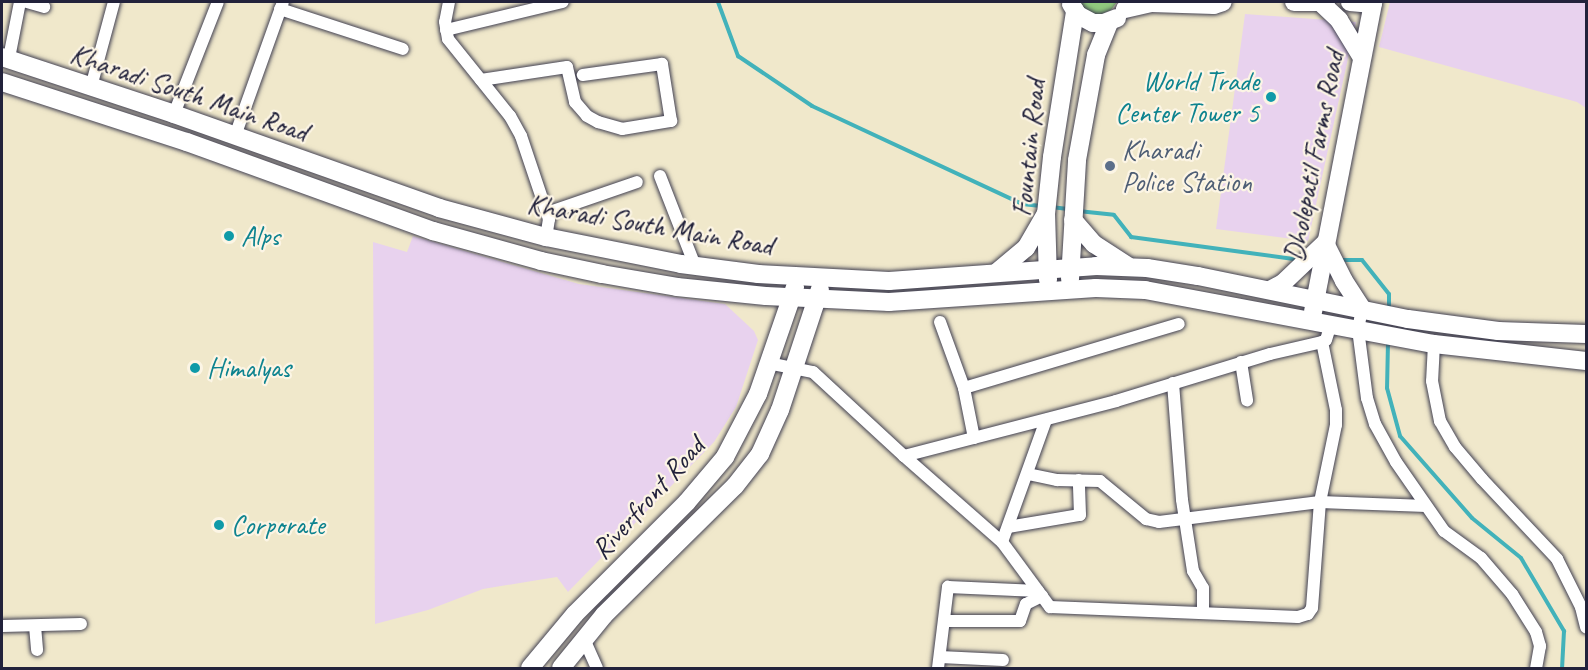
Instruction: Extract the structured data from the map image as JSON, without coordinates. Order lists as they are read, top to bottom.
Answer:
{
  "streets": {
    "main road": [
      "Kharadi South Main Road",
      "Fountain Road",
      "Dholepatil Farms Road",
      "Riverfront Road"
    ]
  },
  "crossings": [
    ["Kharadi South Main Road", "Fountain Road"],
    ["Kharadi South Main Road", "Dholepatil Farms Road"],
    ["Kharadi South Main Road", "Riverfront Road"]
  ],
  "places": [
    "World Trade Center Tower 5",
    "Kharadi Police Station",
    "Alps",
    "Himalyas",
    "Corporate"
  ]
}
